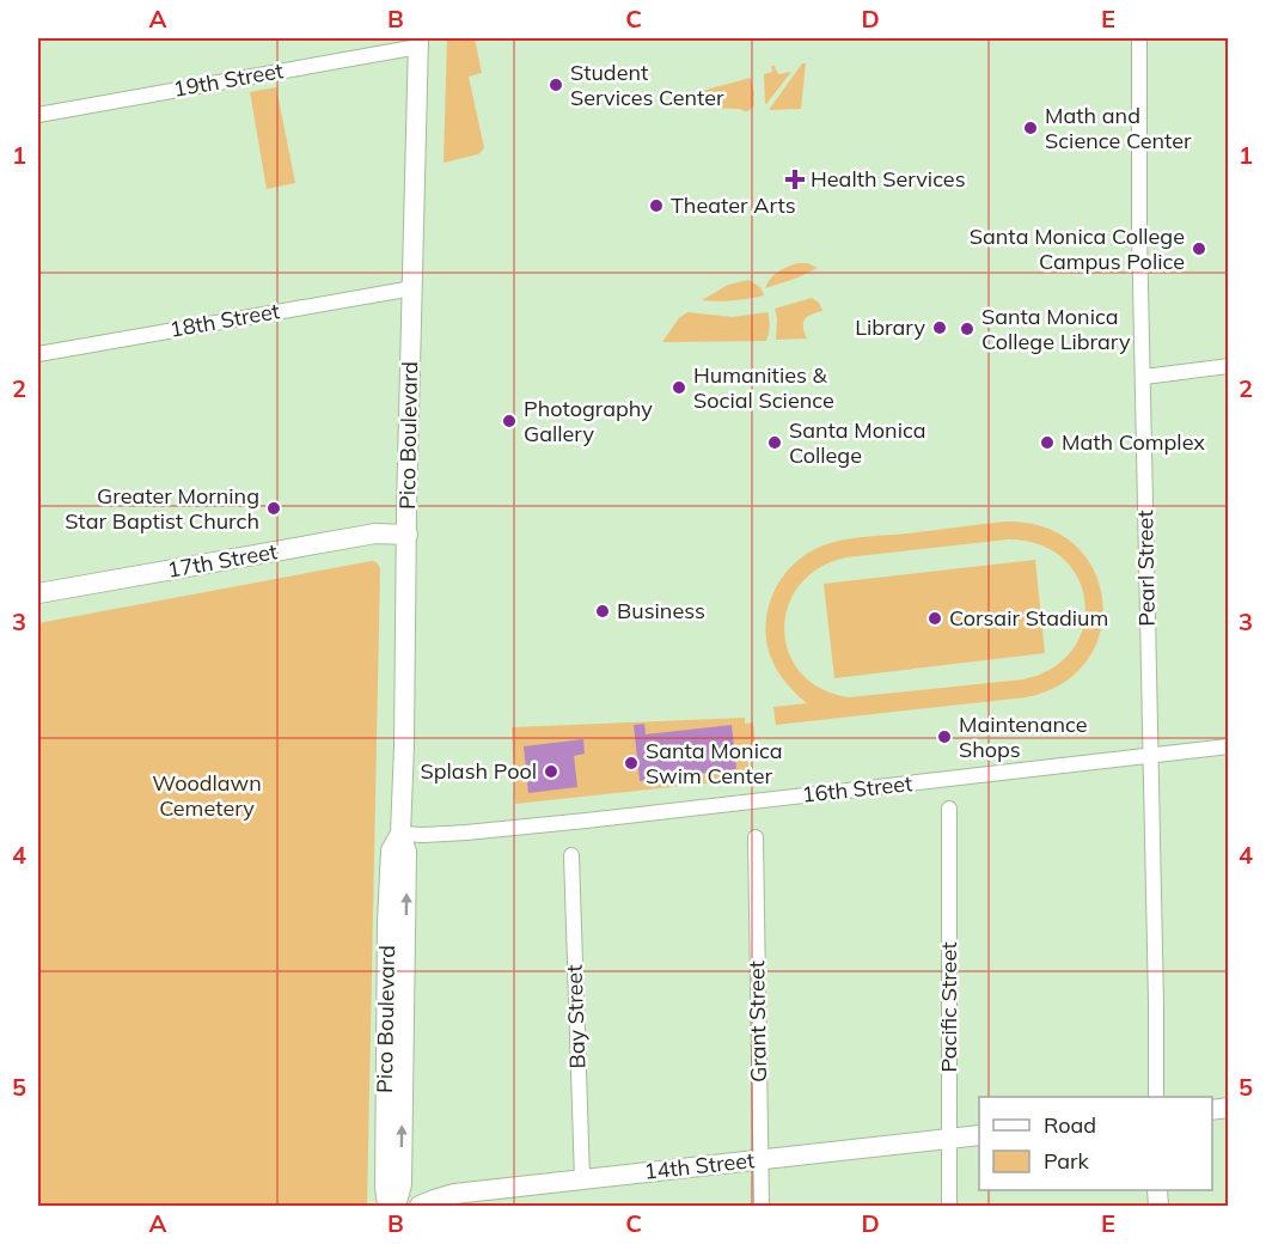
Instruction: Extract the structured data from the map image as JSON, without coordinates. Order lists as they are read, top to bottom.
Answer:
{
  "streets": {
    "main road": ["Pico Boulevard", "17th Street", "14th Street"],
    "street": [
      "19th Street",
      "18th Street",
      "Pearl Street",
      "16th Street",
      "Pacific Street",
      "Bay Street",
      "Grant Street"
    ]
  },
  "crossings": [
    ["19th Street", "Pico Boulevard"],
    ["18th Street", "Pico Boulevard"],
    ["Pico Boulevard", "17th Street"],
    ["Pico Boulevard", "16th Street"],
    ["Pearl Street", "16th Street"],
    ["Pacific Street", "14th Street"],
    ["Bay Street", "14th Street"],
    ["Grant Street", "14th Street"]
  ],
  "parks": ["Woodlawn Cemetery"],
  "places": {
    "other": [
      "Student Services Center",
      "Math and Science Center",
      "Theater Arts",
      "Santa Monica College Campus Police",
      "Library",
      "Santa Monica College Library",
      "Humanities & Social Science",
      "Photography Gallery",
      "Santa Monica College",
      "Math Complex",
      "Greater Morning Star Baptist Church",
      "Business",
      "Corsair Stadium",
      "Maintenance Shops",
      "Santa Monica Swim Center",
      "Splash Pool"
    ],
    "health": ["Health Services"]
  },
  "legend": ["Road", "Park"],
  "grid": {
    "columns": [
      "A",
      "B",
      "C",
      "D",
      "E"
    ],
    "rows": [
      "1",
      "2",
      "3",
      "4",
      "5"
    ]
  }
}
